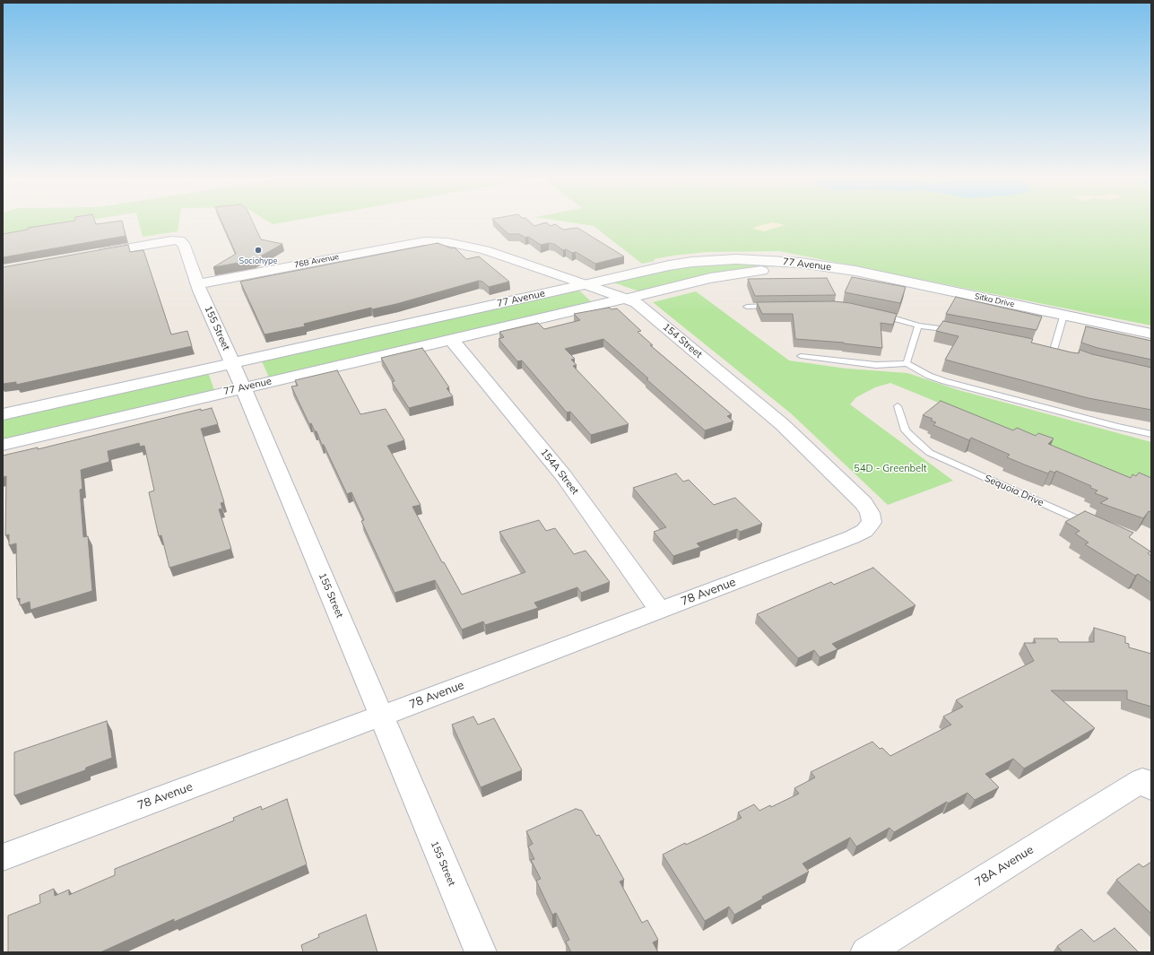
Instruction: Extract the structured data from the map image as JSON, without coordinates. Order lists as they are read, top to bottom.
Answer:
{
  "streets": {
    "street": [
      "76B Avenue",
      "77 Avenue",
      "Sitka Drive",
      "155 Street",
      "154 Street",
      "154A Street",
      "78 Avenue",
      "78A Avenue"
    ],
    "lane": ["Sequoia Drive"]
  },
  "crossings": [
    ["76B Avenue", "155 Street"],
    ["76B Avenue", "154 Street"],
    ["77 Avenue", "Sitka Drive"],
    ["77 Avenue", "155 Street"],
    ["77 Avenue", "154 Street"],
    ["77 Avenue", "154A Street"],
    ["155 Street", "78 Avenue"],
    ["154 Street", "78 Avenue"],
    ["154A Street", "78 Avenue"]
  ],
  "parks": ["54D - Greenbelt"],
  "places": ["Sociohype"]
}
